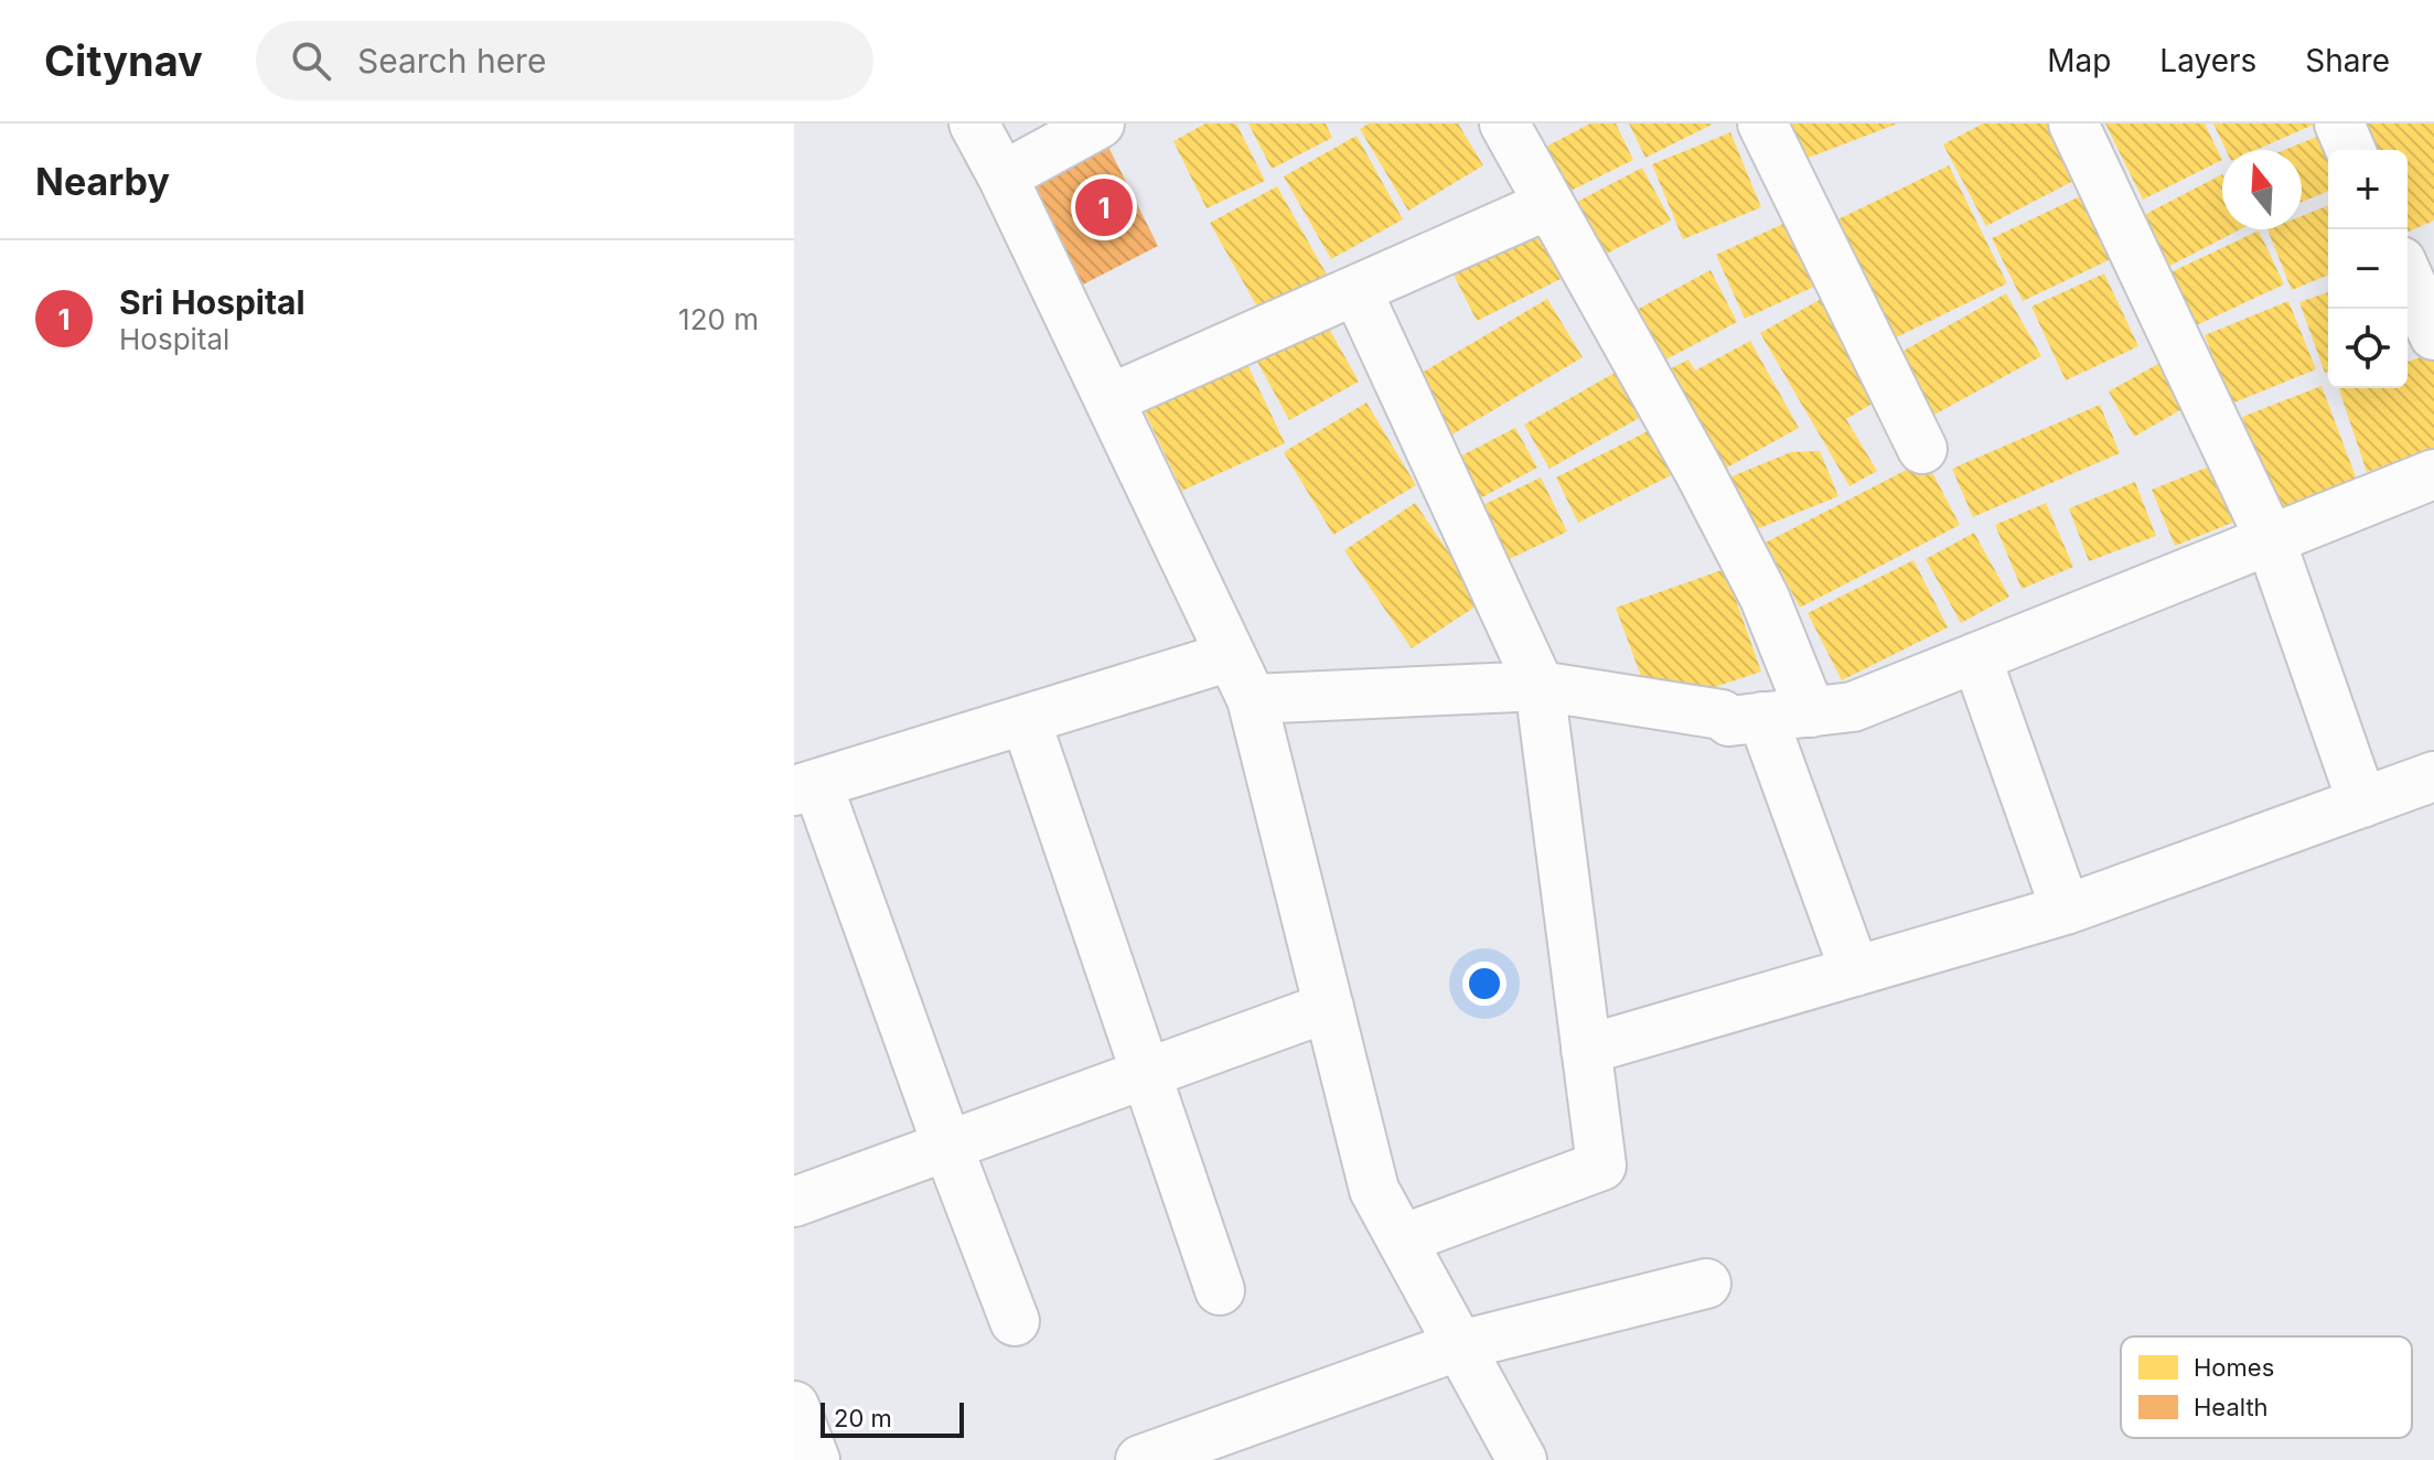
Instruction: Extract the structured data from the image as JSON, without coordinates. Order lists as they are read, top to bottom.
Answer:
{
  "legend": ["Homes", "Health"],
  "scale_bar": "20 m",
  "north": "top",
  "page": {
    "header": "Citynav",
    "search": "Search here",
    "nav": ["Map", "Layers", "Share"],
    "heading": "Nearby",
    "map_buttons": ["+", "−"],
    "pins": "1",
    "list": [
      {
        "mark": "1",
        "name": "Sri Hospital",
        "note": "Hospital",
        "value": "120 m"
      }
    ],
    "scale": "20 m"
  }
}
